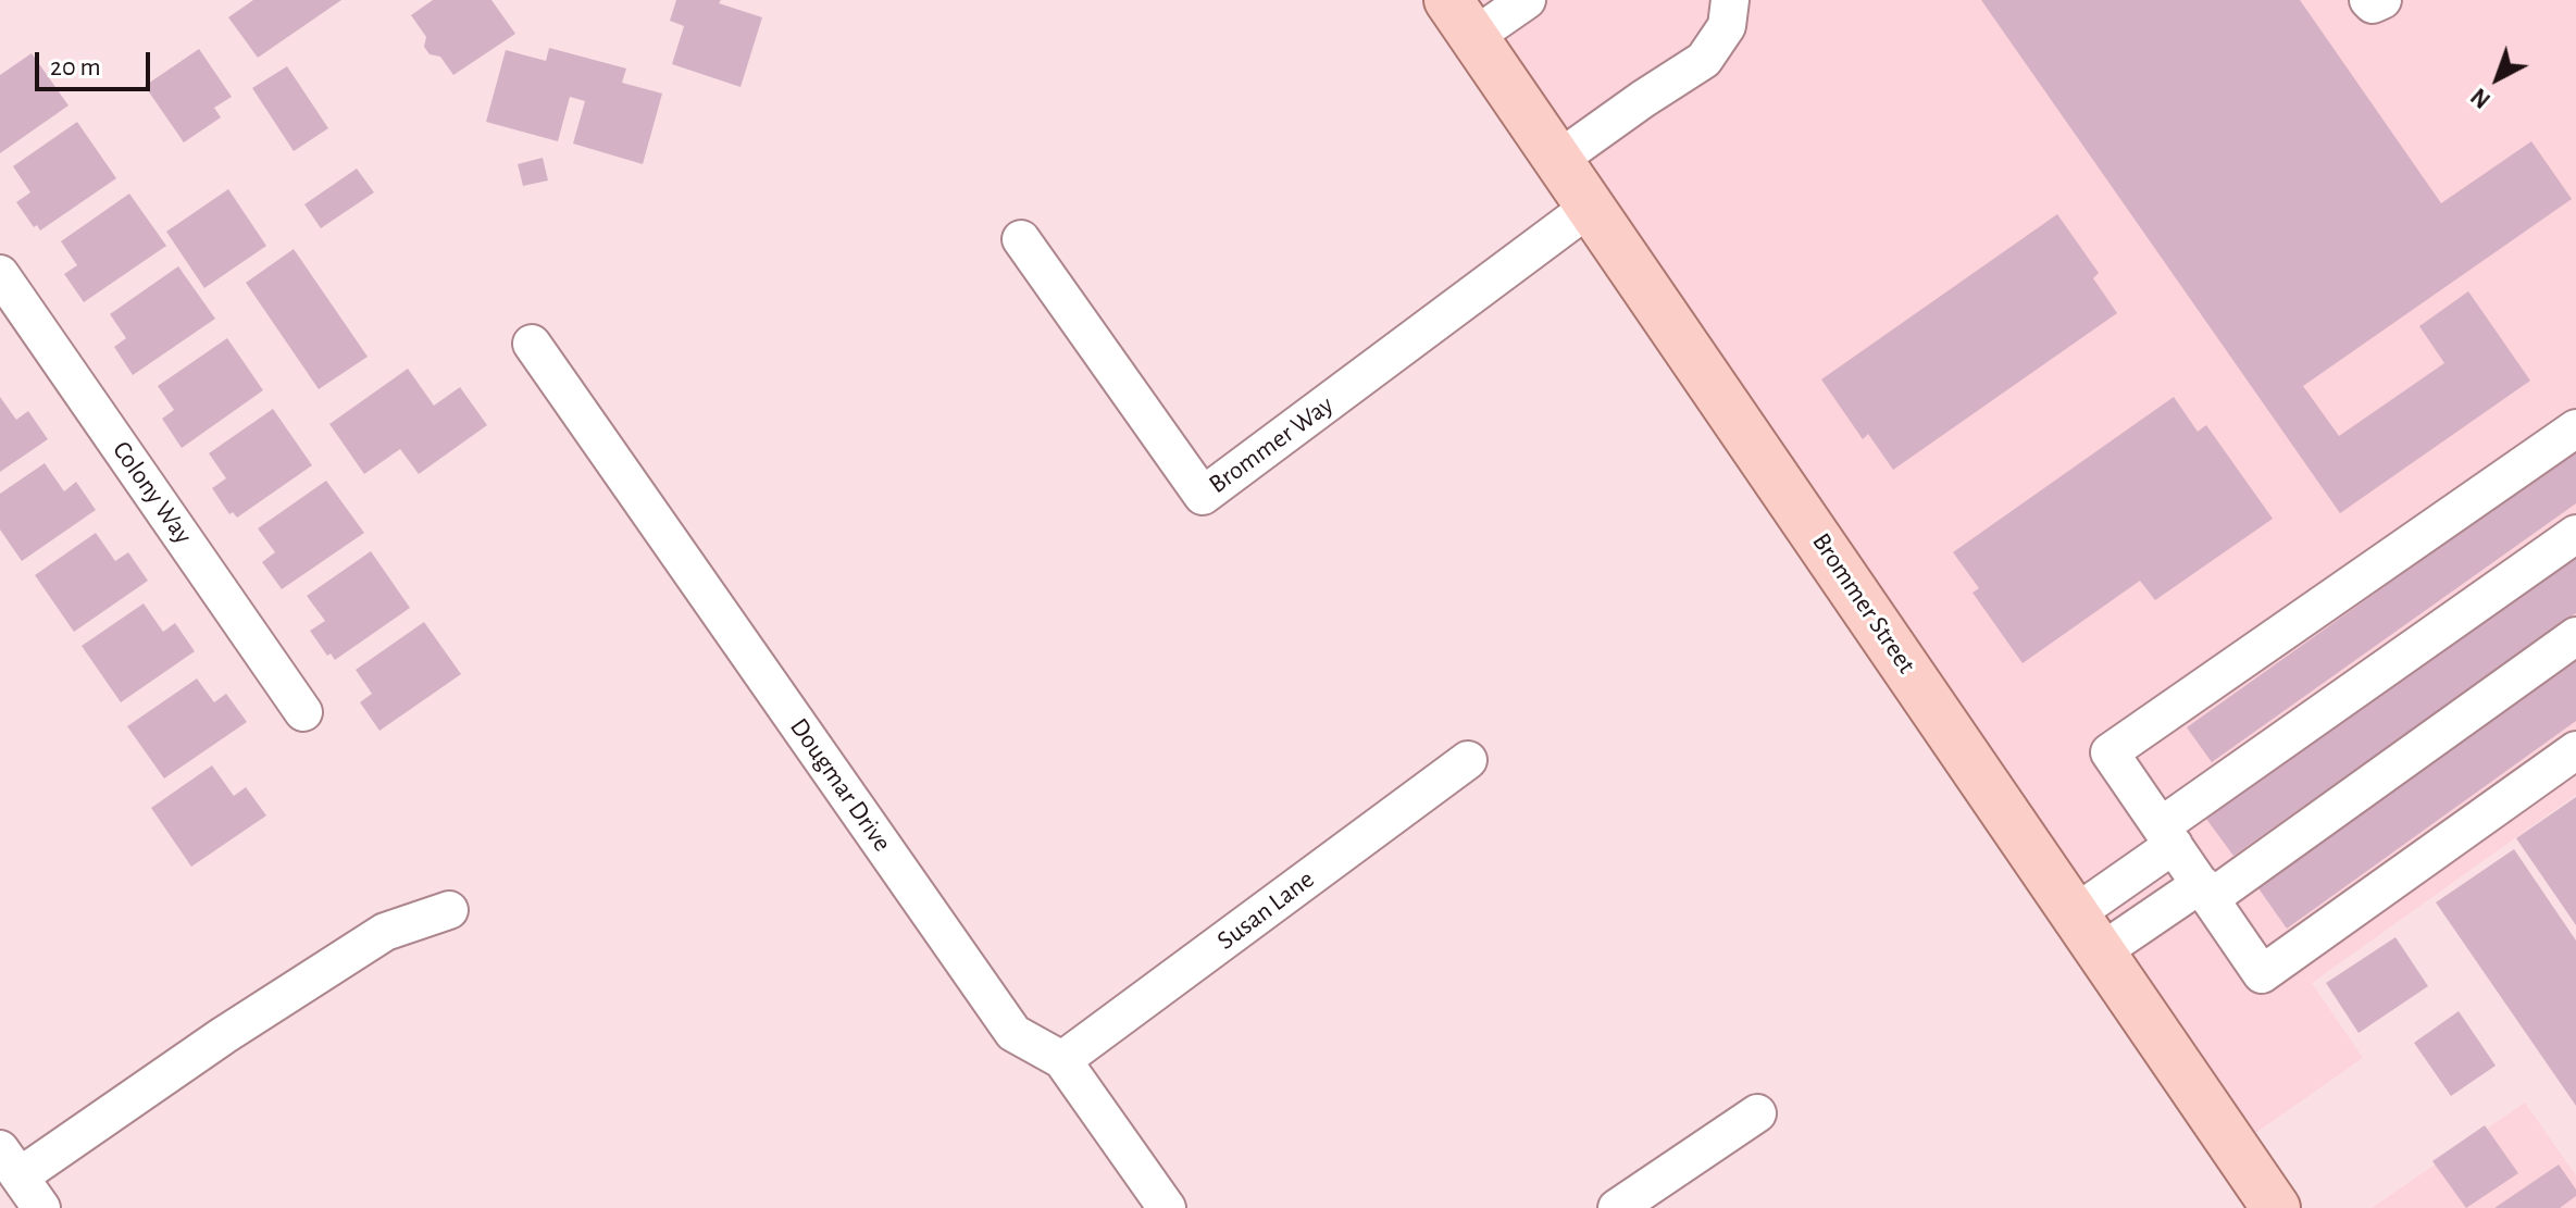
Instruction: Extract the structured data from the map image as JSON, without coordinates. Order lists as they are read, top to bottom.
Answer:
{
  "streets": {
    "main road": ["Brommer Street"],
    "street": [
      "Brommer Way",
      "Colony Way",
      "Dougmar Drive",
      "Susan Lane"
    ]
  },
  "crossings": [
    ["Brommer Way", "Brommer Street"],
    ["Dougmar Drive", "Susan Lane"]
  ],
  "scale_bar": "20 m",
  "north": "bottom left"
}
